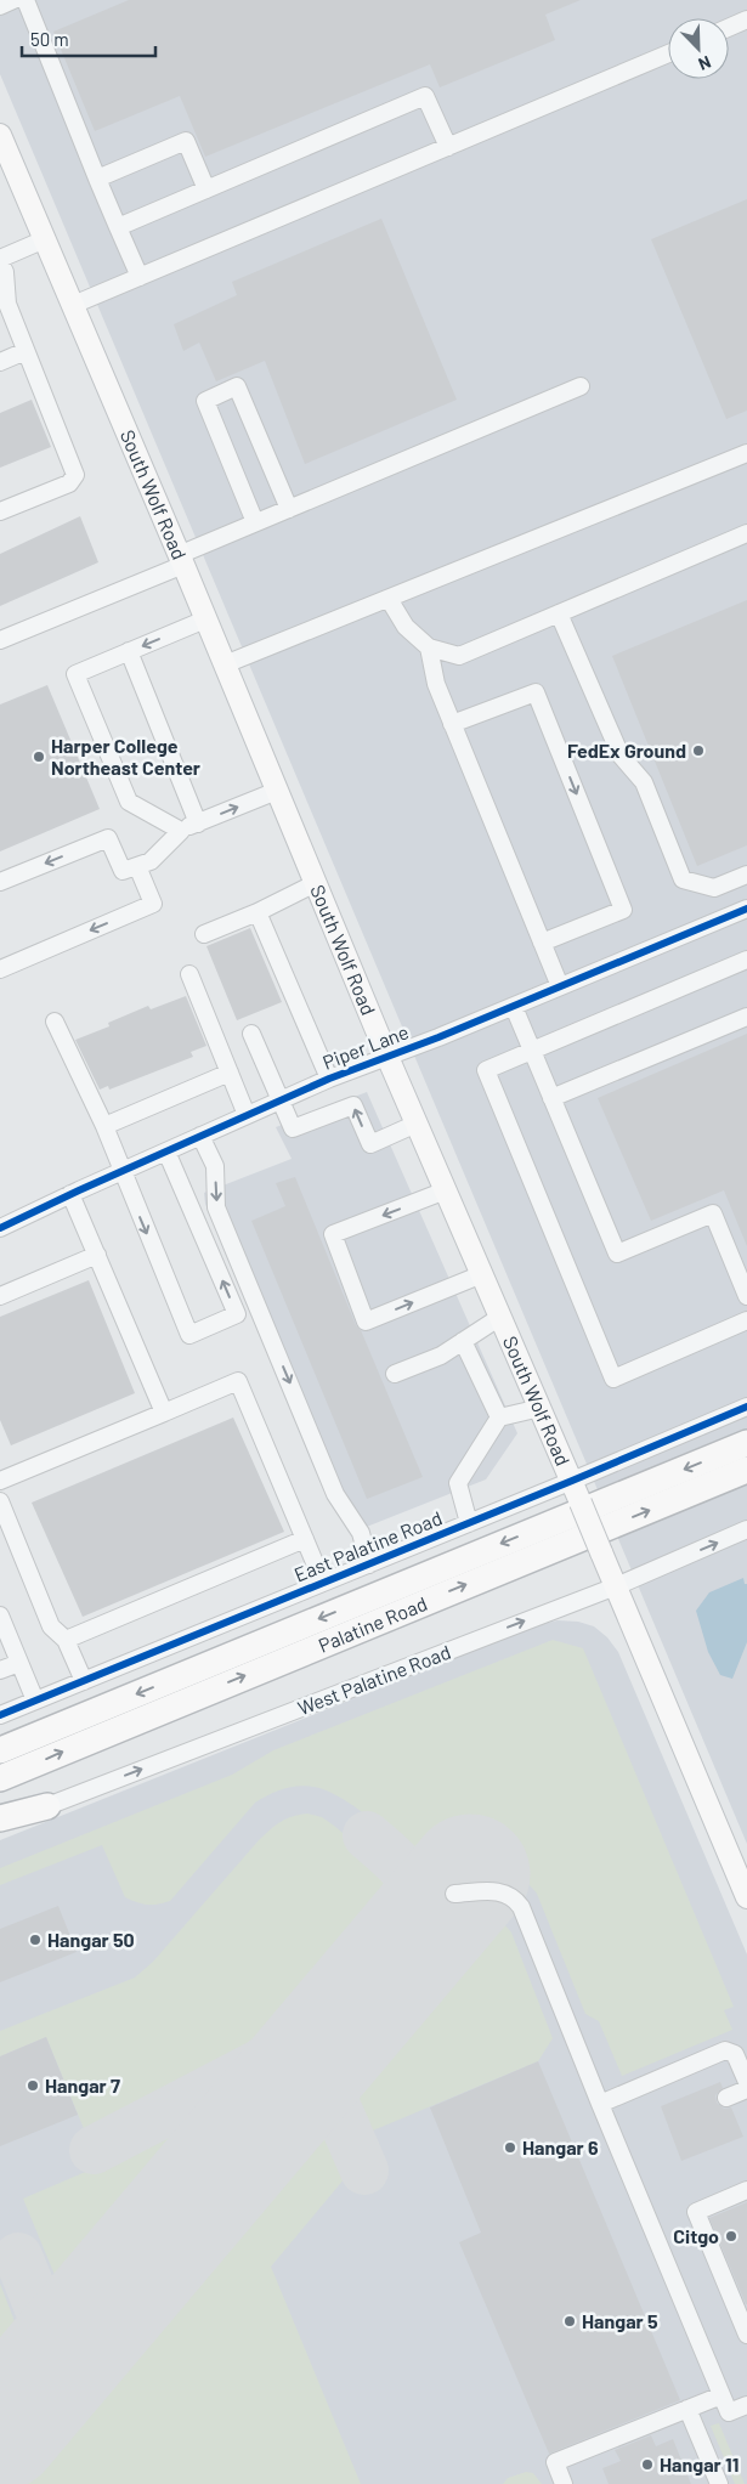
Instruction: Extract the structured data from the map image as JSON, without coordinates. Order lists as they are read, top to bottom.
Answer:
{
  "streets": {
    "highway": ["Palatine Road"],
    "main road": ["South Wolf Road"],
    "street": ["Piper Lane", "East Palatine Road", "West Palatine Road"]
  },
  "crossings": [
    ["South Wolf Road", "Piper Lane"],
    ["South Wolf Road", "East Palatine Road"],
    ["South Wolf Road", "West Palatine Road"]
  ],
  "one_way": ["West Palatine Road"],
  "places": [
    "FedEx Ground",
    "Harper College Northeast Center",
    "Hangar 50",
    "Hangar 7",
    "Hangar 6",
    "Citgo",
    "Hangar 5",
    "Hangar 11"
  ],
  "scale_bar": "50 m",
  "north": "bottom right"
}
